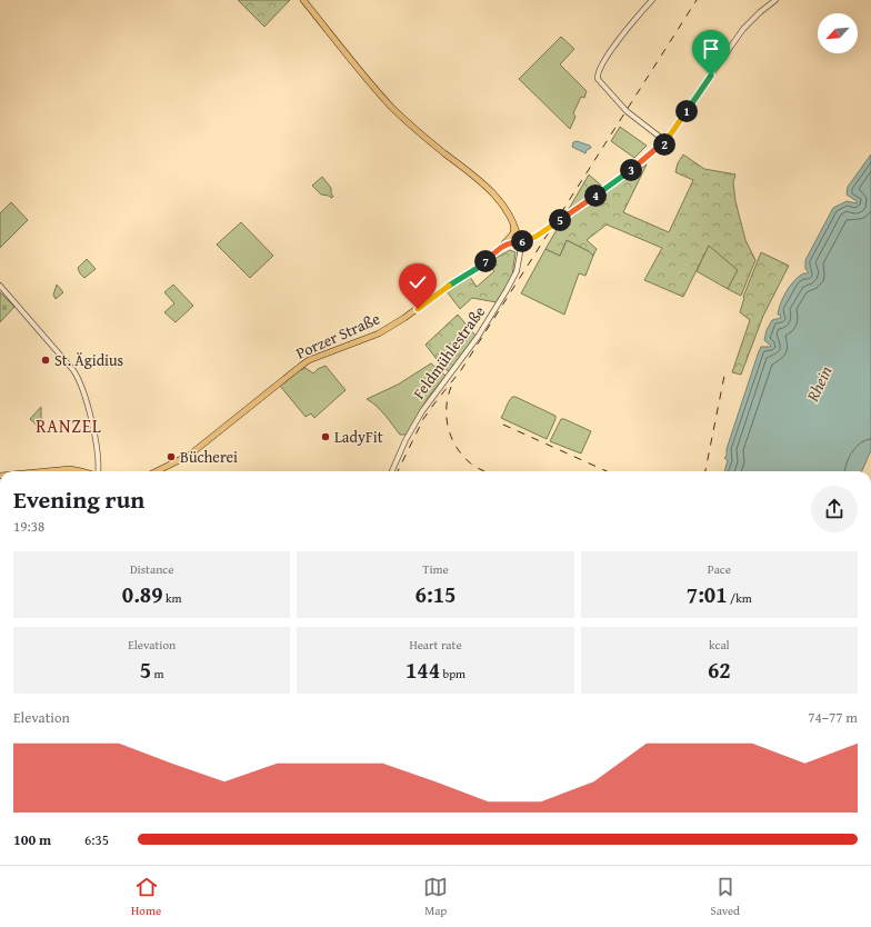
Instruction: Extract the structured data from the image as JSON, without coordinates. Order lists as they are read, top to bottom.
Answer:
{
  "streets": {
    "main road": ["Porzer Straße"],
    "street": ["Feldmühlestraße"]
  },
  "crossings": [
    ["Porzer Straße", "Feldmühlestraße"]
  ],
  "districts": ["RANZEL"],
  "water": ["Rhein"],
  "places": ["St. Ägidius", "LadyFit", "Bücherei"],
  "north": "bottom left",
  "page": {
    "pins": [
      "1",
      "2",
      "3",
      "4",
      "5",
      "6",
      "7"
    ],
    "heading": ["Evening run", "19:38"],
    "stats": [
      ["Distance", "0.89 km"],
      ["Time", "6:15"],
      ["Pace", "7:01 /km"],
      ["Elevation", "5 m"],
      ["Heart rate", "144 bpm"],
      ["kcal", "62"]
    ],
    "chart": ["Elevation", "74–77 m"],
    "list": [
      {
        "name": "100 m",
        "note": "6:35"
      }
    ],
    "tabs": ["Home", "Map", "Saved"]
  }
}
